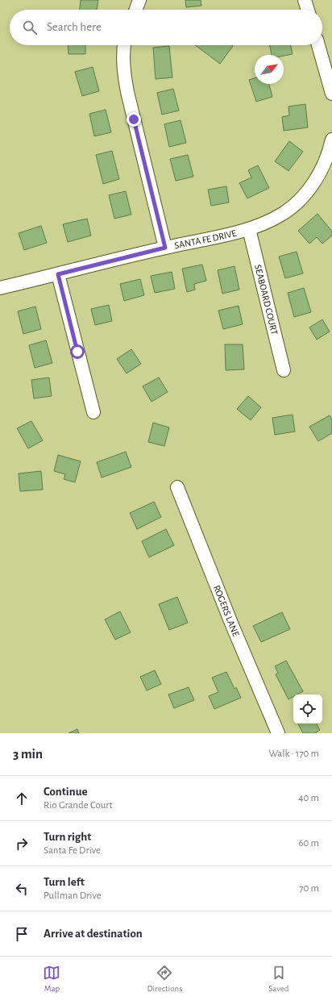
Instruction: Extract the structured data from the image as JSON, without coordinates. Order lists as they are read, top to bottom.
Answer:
{
  "streets": {
    "street": ["SANTA FE DRIVE", "SEABOARD COURT", "ROGERS LANE"]
  },
  "crossings": [
    ["SANTA FE DRIVE", "SEABOARD COURT"]
  ],
  "north": "top right",
  "page": {
    "search": "Search here",
    "heading": ["3 min", "Walk · 170 m"],
    "list": [
      ["Continue", "Rio Grande Court", "40 m"],
      ["Turn right", "Santa Fe Drive", "60 m"],
      ["Turn left", "Pullman Drive", "70 m"],
      "Arrive at destination"
    ],
    "nav": ["Map", "Directions", "Saved"]
  }
}
